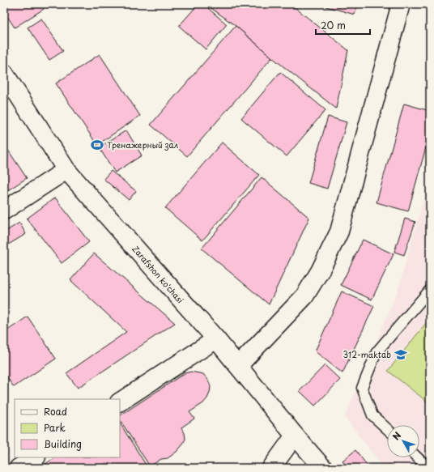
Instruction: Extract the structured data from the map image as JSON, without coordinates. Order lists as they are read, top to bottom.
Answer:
{
  "streets": {
    "street": ["Zarafshon ko'chasi"]
  },
  "places": {
    "sports": ["Тренажерный зал"],
    "school or university": ["312-maktab"]
  },
  "legend": ["Road", "Park", "Building"],
  "scale_bar": "20 m",
  "north": "top left"
}
